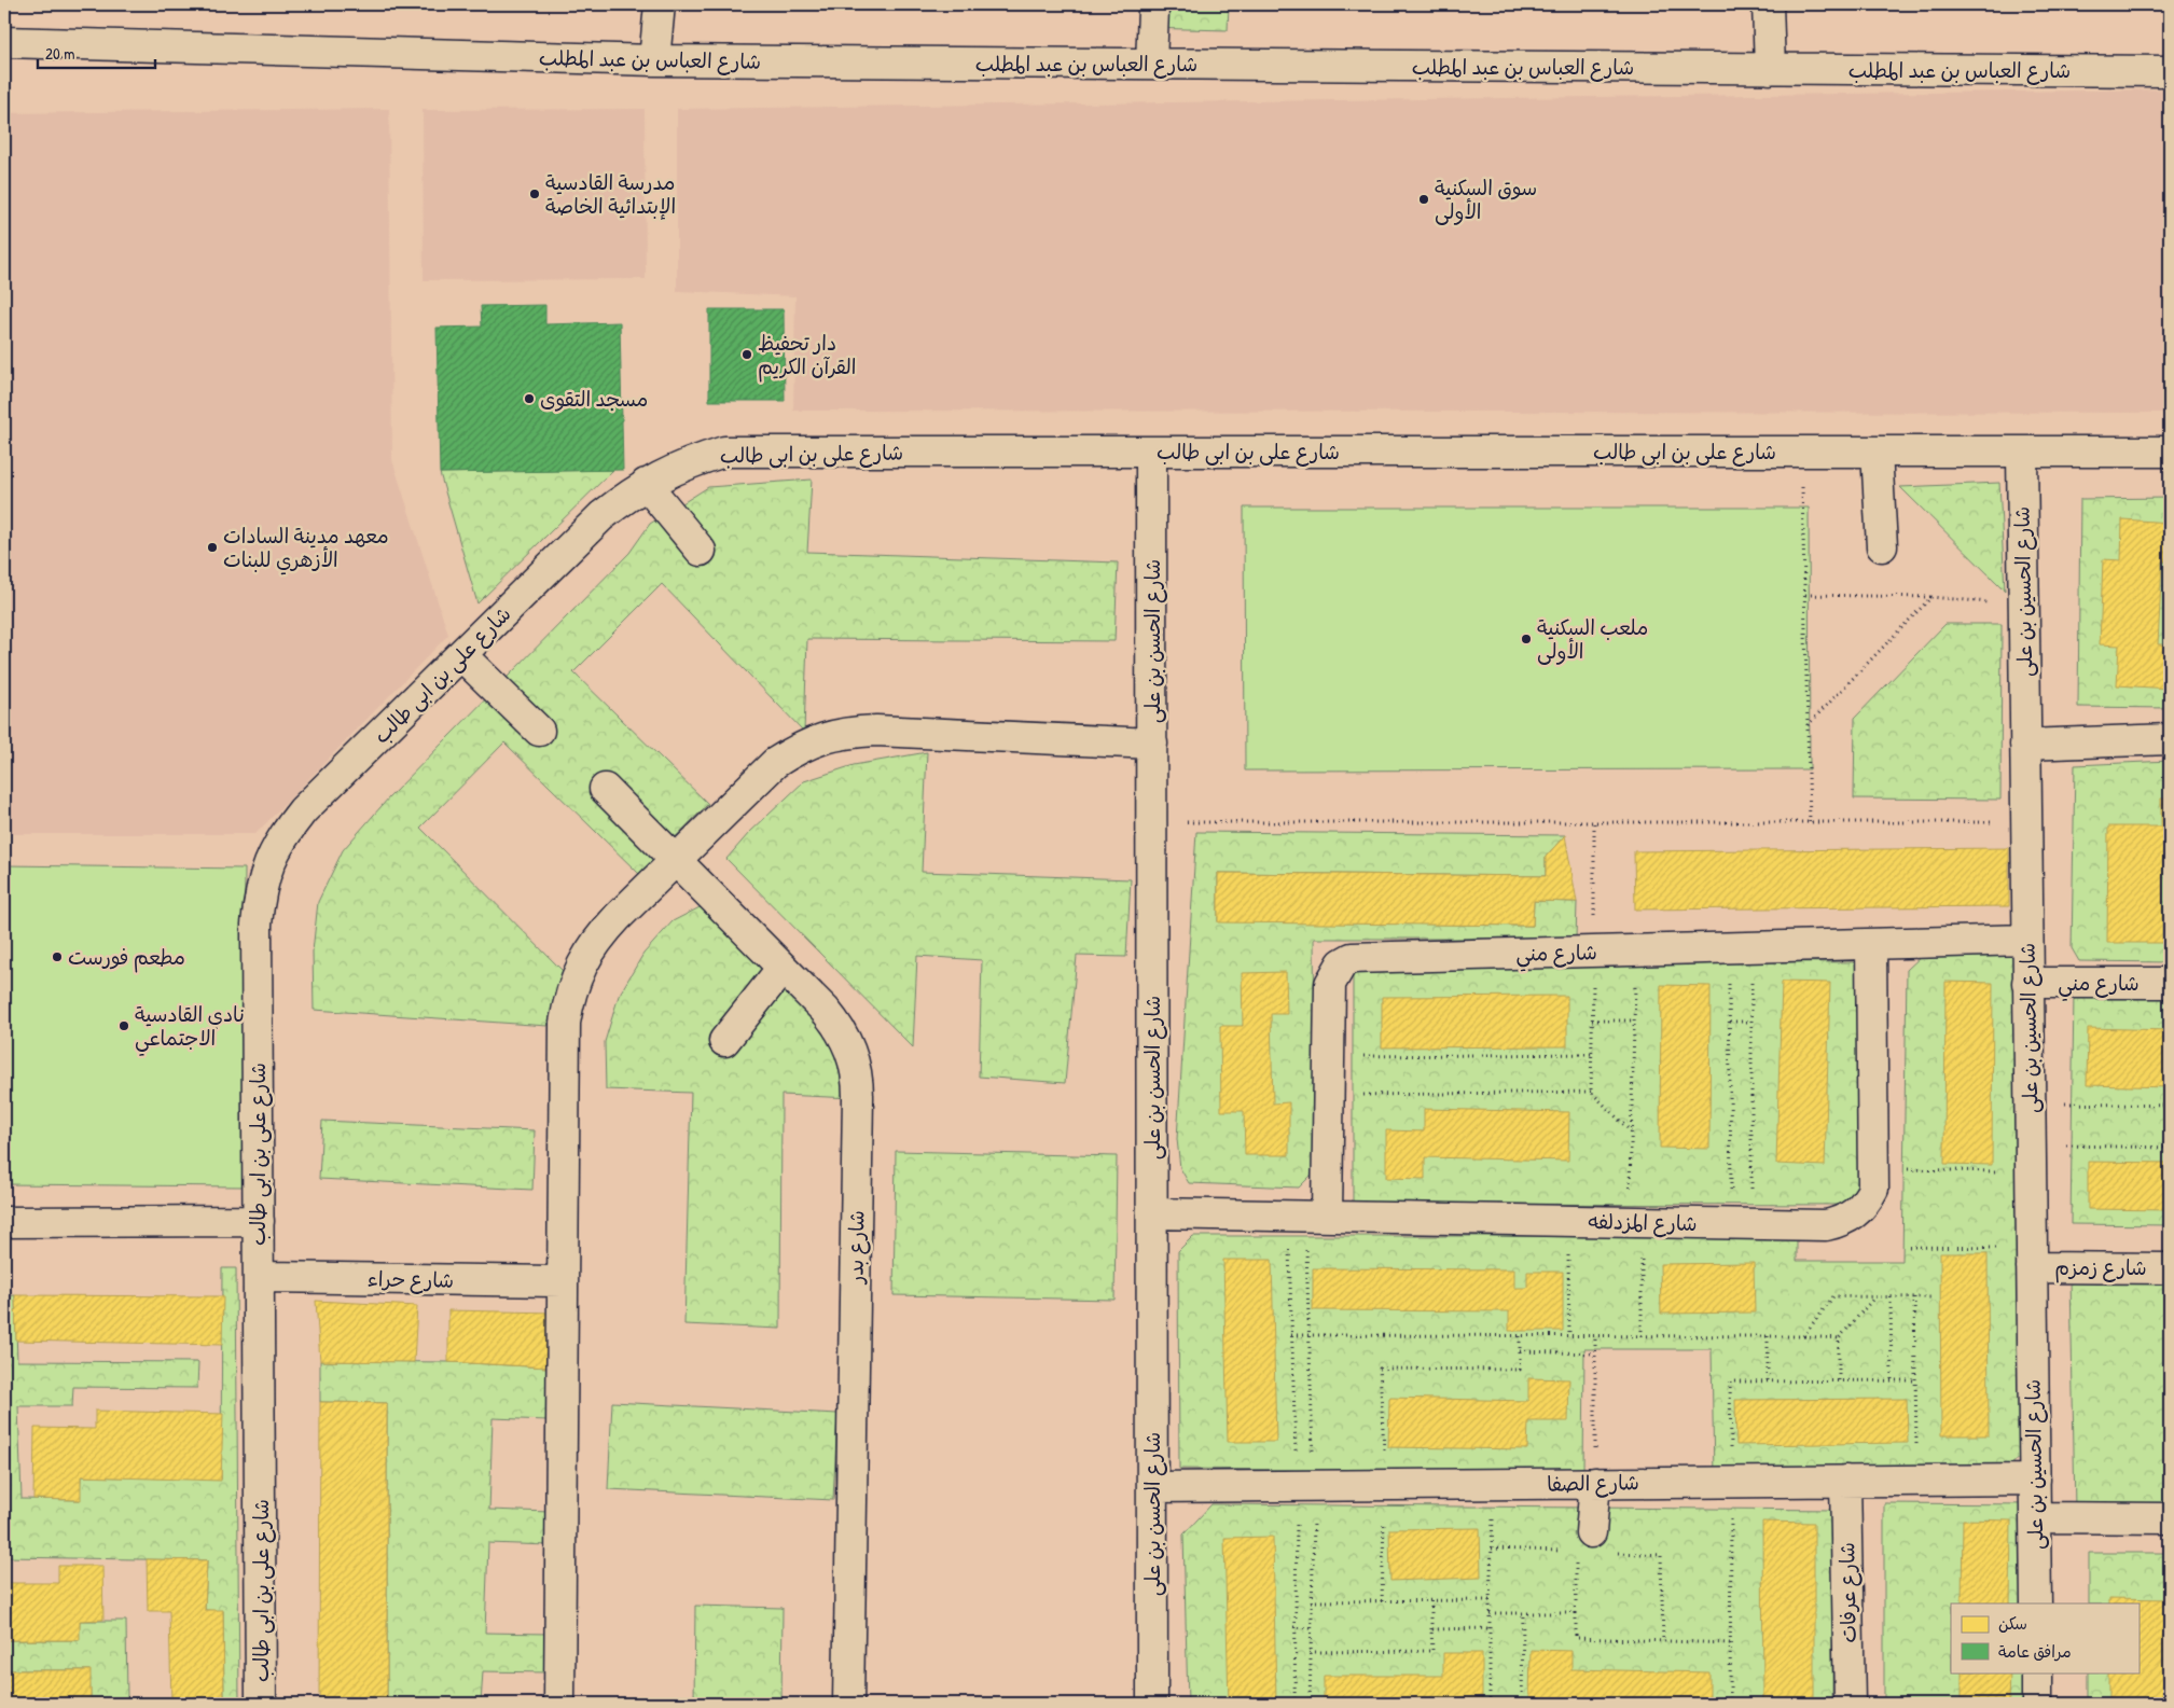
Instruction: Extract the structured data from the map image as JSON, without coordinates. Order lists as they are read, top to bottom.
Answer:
{
  "streets": {
    "street": [
      "شارع العباس بن عبد المطلب",
      "شارع على بن ابى طالب",
      "شارع الحسين بن على",
      "شارع الحسن بن على",
      "شارع مني",
      "شارع المزدلفه",
      "شارع بدر",
      "شارع زمزم",
      "شارع حراء",
      "شارع الصفا",
      "شارع عرفات"
    ]
  },
  "crossings": [
    ["شارع على بن ابى طالب", "شارع الحسين بن على"],
    ["شارع على بن ابى طالب", "شارع الحسن بن على"],
    ["شارع على بن ابى طالب", "شارع حراء"],
    ["شارع الحسين بن على", "شارع مني"],
    ["شارع الحسين بن على", "شارع زمزم"],
    ["شارع الحسين بن على", "شارع الصفا"],
    ["شارع الحسن بن على", "شارع المزدلفه"],
    ["شارع الحسن بن على", "شارع الصفا"],
    ["شارع مني", "شارع المزدلفه"],
    ["شارع الصفا", "شارع عرفات"]
  ],
  "places": [
    "مدرسة القادسية الإبتدائية الخاصة",
    "سوق السكنية الأولى",
    "دار تحفيظ القرآن الكريم",
    "مسجد التقوى",
    "معهد مدينة السادات الأزهري للبنات",
    "ملعب السكنية الأولى",
    "مطعم فورست",
    "نادي القادسية الاجتماعي"
  ],
  "legend": ["سكن", "مرافق عامة"],
  "scale_bar": "20 m"
}
